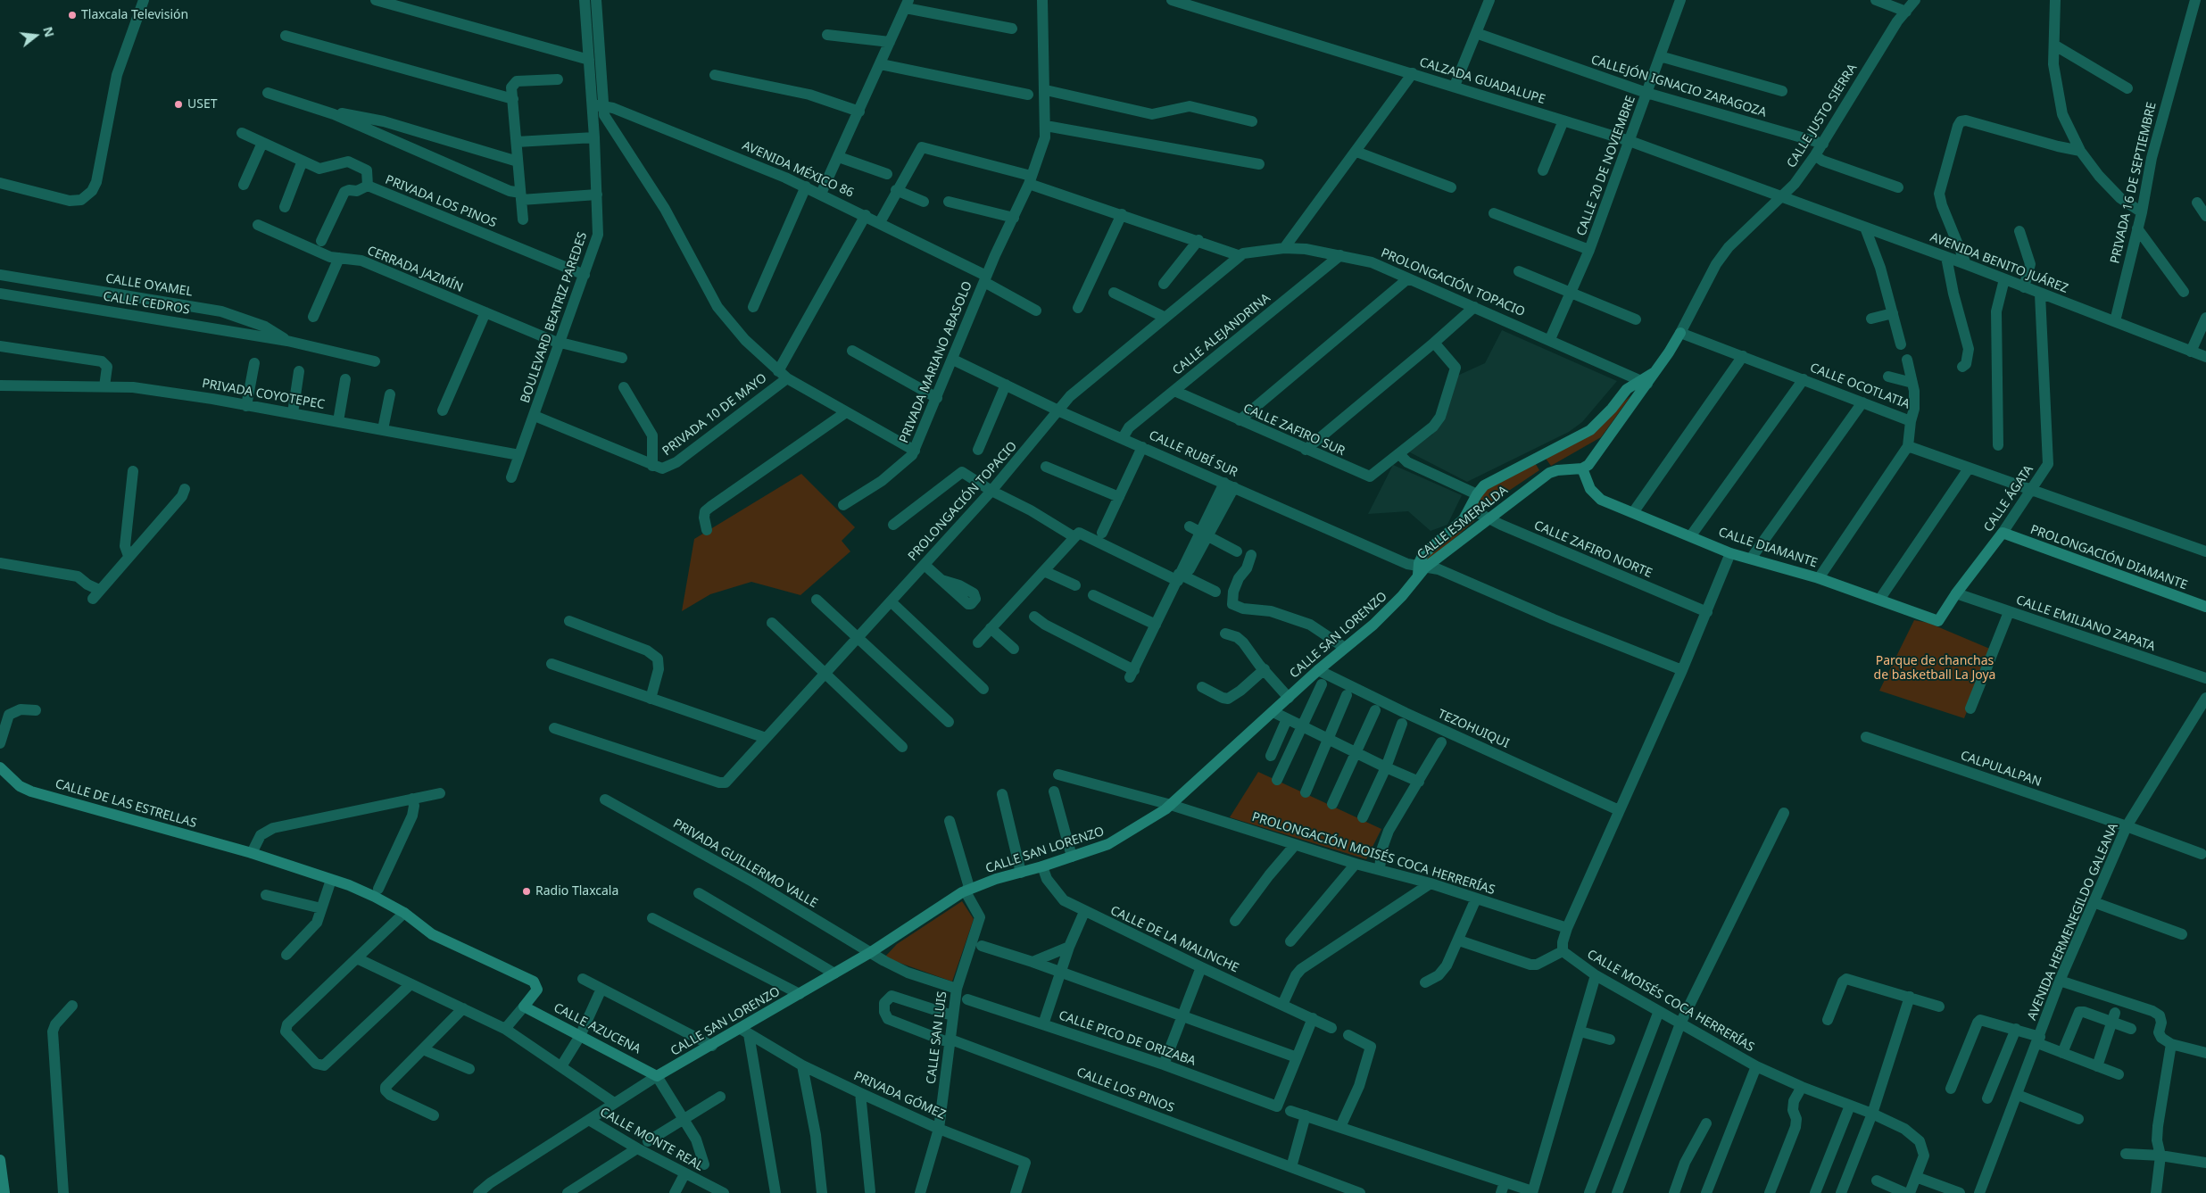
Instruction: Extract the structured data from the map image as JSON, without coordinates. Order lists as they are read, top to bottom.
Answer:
{
  "streets": {
    "street": [
      "CALZADA GUADALUPE",
      "CALLEJÓN IGNACIO ZARAGOZA",
      "CALLE JUSTO SIERRA",
      "CALLE 20 DE NOVIEMBRE",
      "AVENIDA MÉXICO 86",
      "PRIVADA 16 DE SEPTIEMBRE",
      "PRIVADA LOS PINOS",
      "AVENIDA BENITO JUÁREZ",
      "CERRADA JAZMÍN",
      "PROLONGACIÓN TOPACIO",
      "CALLE OYAMEL",
      "CALLE CEDROS",
      "BOULEVARD BEATRIZ PAREDES",
      "CALLE ALEJANDRINA",
      "PRIVADA MARIANO ABASOLO",
      "CALLE OCOTLATIA",
      "PRIVADA COYOTEPEC",
      "PRIVADA 10 DE MAYO",
      "CALLE ZAFIRO SUR",
      "CALLE RUBÍ SUR",
      "CALLE ÁGATA",
      "CALLE ESMERALDA",
      "CALLE DIAMANTE",
      "CALLE ZAFIRO NORTE",
      "PROLONGACIÓN DIAMANTE",
      "CALLE EMILIANO ZAPATA",
      "CALLE SAN LORENZO",
      "TEZOHUIQUI",
      "CALPULALPAN",
      "CALLE DE LAS ESTRELLAS",
      "PROLONGACIÓN MOISÉS COCA HERRERÍAS",
      "PRIVADA GUILLERMO VALLE",
      "AVENIDA HERMENEGILDO GALEANA",
      "CALLE DE LA MALINCHE",
      "CALLE MOISÉS COCA HERRERÍAS",
      "CALLE AZUCENA",
      "CALLE SAN LUIS",
      "CALLE PICO DE ORIZABA",
      "CALLE LOS PINOS",
      "PRIVADA GÓMEZ",
      "CALLE MONTE REAL"
    ]
  },
  "crossings": [
    ["CALZADA GUADALUPE", "CALLE JUSTO SIERRA"],
    ["CALZADA GUADALUPE", "CALLE 20 DE NOVIEMBRE"],
    ["CALZADA GUADALUPE", "AVENIDA BENITO JUÁREZ"],
    ["CALLEJÓN IGNACIO ZARAGOZA", "CALLE JUSTO SIERRA"],
    ["CALLEJÓN IGNACIO ZARAGOZA", "CALLE 20 DE NOVIEMBRE"],
    ["CALLE JUSTO SIERRA", "AVENIDA BENITO JUÁREZ"],
    ["CALLE JUSTO SIERRA", "PROLONGACIÓN TOPACIO"],
    ["CALLE JUSTO SIERRA", "CALLE OCOTLATIA"],
    ["CALLE JUSTO SIERRA", "CALLE ESMERALDA"],
    ["CALLE 20 DE NOVIEMBRE", "PROLONGACIÓN TOPACIO"],
    ["AVENIDA MÉXICO 86", "BOULEVARD BEATRIZ PAREDES"],
    ["AVENIDA MÉXICO 86", "PRIVADA MARIANO ABASOLO"],
    ["PRIVADA 16 DE SEPTIEMBRE", "AVENIDA BENITO JUÁREZ"],
    ["PRIVADA LOS PINOS", "BOULEVARD BEATRIZ PAREDES"],
    ["AVENIDA BENITO JUÁREZ", "CALLE ÁGATA"],
    ["CERRADA JAZMÍN", "BOULEVARD BEATRIZ PAREDES"],
    ["PROLONGACIÓN TOPACIO", "CALLE ALEJANDRINA"],
    ["PROLONGACIÓN TOPACIO", "CALLE RUBÍ SUR"],
    ["PROLONGACIÓN TOPACIO", "CALLE ESMERALDA"],
    ["CALLE OYAMEL", "CALLE CEDROS"],
    ["BOULEVARD BEATRIZ PAREDES", "PRIVADA MARIANO ABASOLO"],
    ["BOULEVARD BEATRIZ PAREDES", "PRIVADA COYOTEPEC"],
    ["BOULEVARD BEATRIZ PAREDES", "PRIVADA 10 DE MAYO"],
    ["CALLE ALEJANDRINA", "CALLE ZAFIRO SUR"],
    ["CALLE ALEJANDRINA", "CALLE RUBÍ SUR"],
    ["PRIVADA MARIANO ABASOLO", "CALLE RUBÍ SUR"],
    ["CALLE RUBÍ SUR", "CALLE ESMERALDA"],
    ["CALLE RUBÍ SUR", "CALLE SAN LORENZO"],
    ["CALLE ÁGATA", "CALLE DIAMANTE"],
    ["CALLE ÁGATA", "PROLONGACIÓN DIAMANTE"],
    ["CALLE ÁGATA", "CALLE EMILIANO ZAPATA"],
    ["CALLE ESMERALDA", "CALLE DIAMANTE"],
    ["CALLE ESMERALDA", "CALLE ZAFIRO NORTE"],
    ["CALLE ESMERALDA", "CALLE SAN LORENZO"],
    ["CALLE SAN LORENZO", "TEZOHUIQUI"],
    ["CALLE SAN LORENZO", "PROLONGACIÓN MOISÉS COCA HERRERÍAS"],
    ["CALLE SAN LORENZO", "PRIVADA GUILLERMO VALLE"],
    ["CALLE SAN LORENZO", "CALLE DE LA MALINCHE"],
    ["CALLE SAN LORENZO", "CALLE AZUCENA"],
    ["CALLE SAN LORENZO", "CALLE SAN LUIS"],
    ["CALLE SAN LORENZO", "PRIVADA GÓMEZ"],
    ["CALPULALPAN", "AVENIDA HERMENEGILDO GALEANA"],
    ["CALLE DE LAS ESTRELLAS", "CALLE AZUCENA"],
    ["PRIVADA GUILLERMO VALLE", "CALLE SAN LUIS"],
    ["CALLE SAN LUIS", "CALLE LOS PINOS"],
    ["CALLE SAN LUIS", "PRIVADA GÓMEZ"]
  ],
  "parks": ["Parque de chanchas de basketball La Joya"],
  "places": ["Tlaxcala Televisión", "USET", "Radio Tlaxcala"],
  "north": "right"
}
